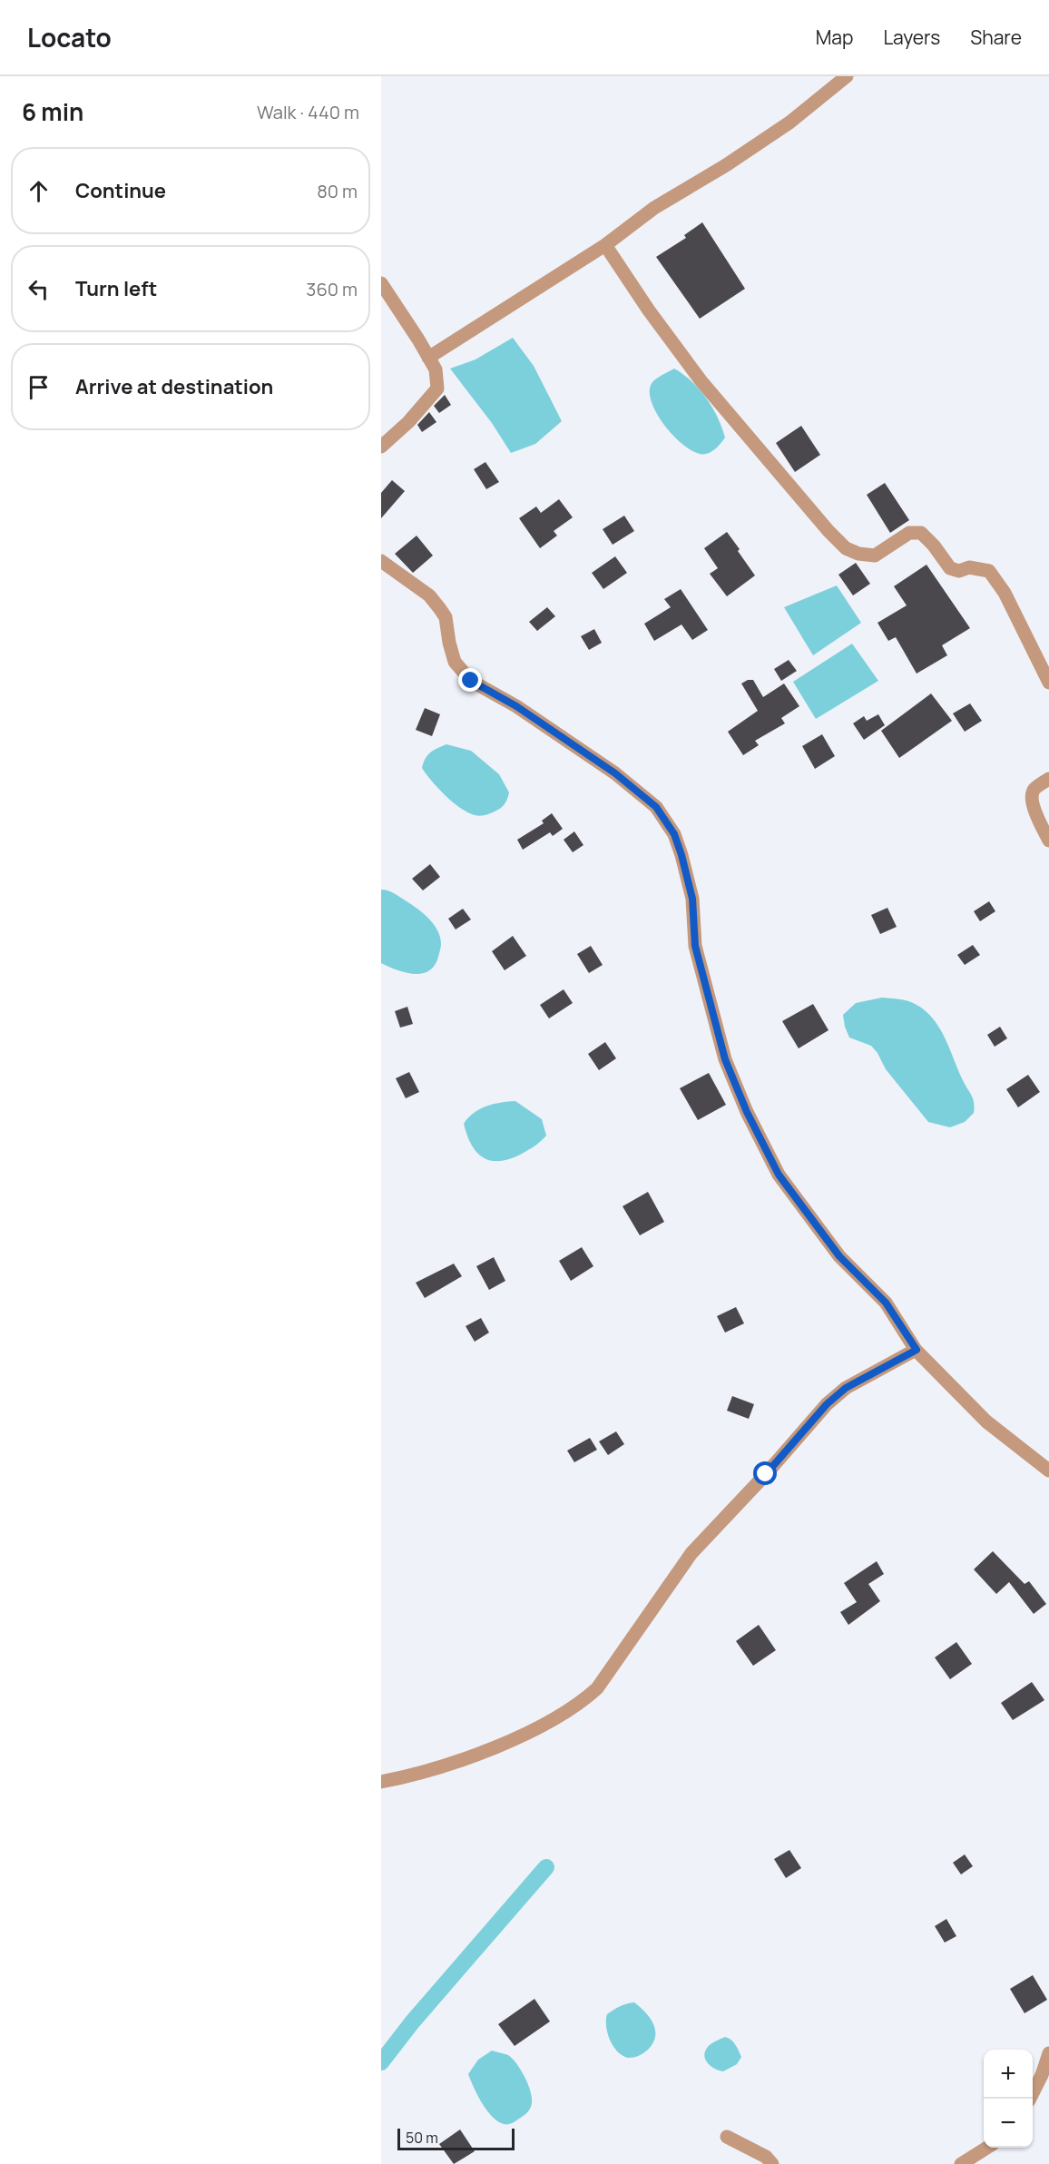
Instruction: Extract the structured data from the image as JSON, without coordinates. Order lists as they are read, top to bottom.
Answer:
{
  "scale_bar": "50 m",
  "page": {
    "header": "Locato",
    "nav": ["Map", "Layers", "Share"],
    "heading": ["6 min", "Walk · 440 m"],
    "list": [
      ["Continue", "80 m"],
      ["Turn left", "360 m"],
      "Arrive at destination"
    ],
    "map_buttons": ["+", "−"],
    "scale": "50 m"
  }
}
